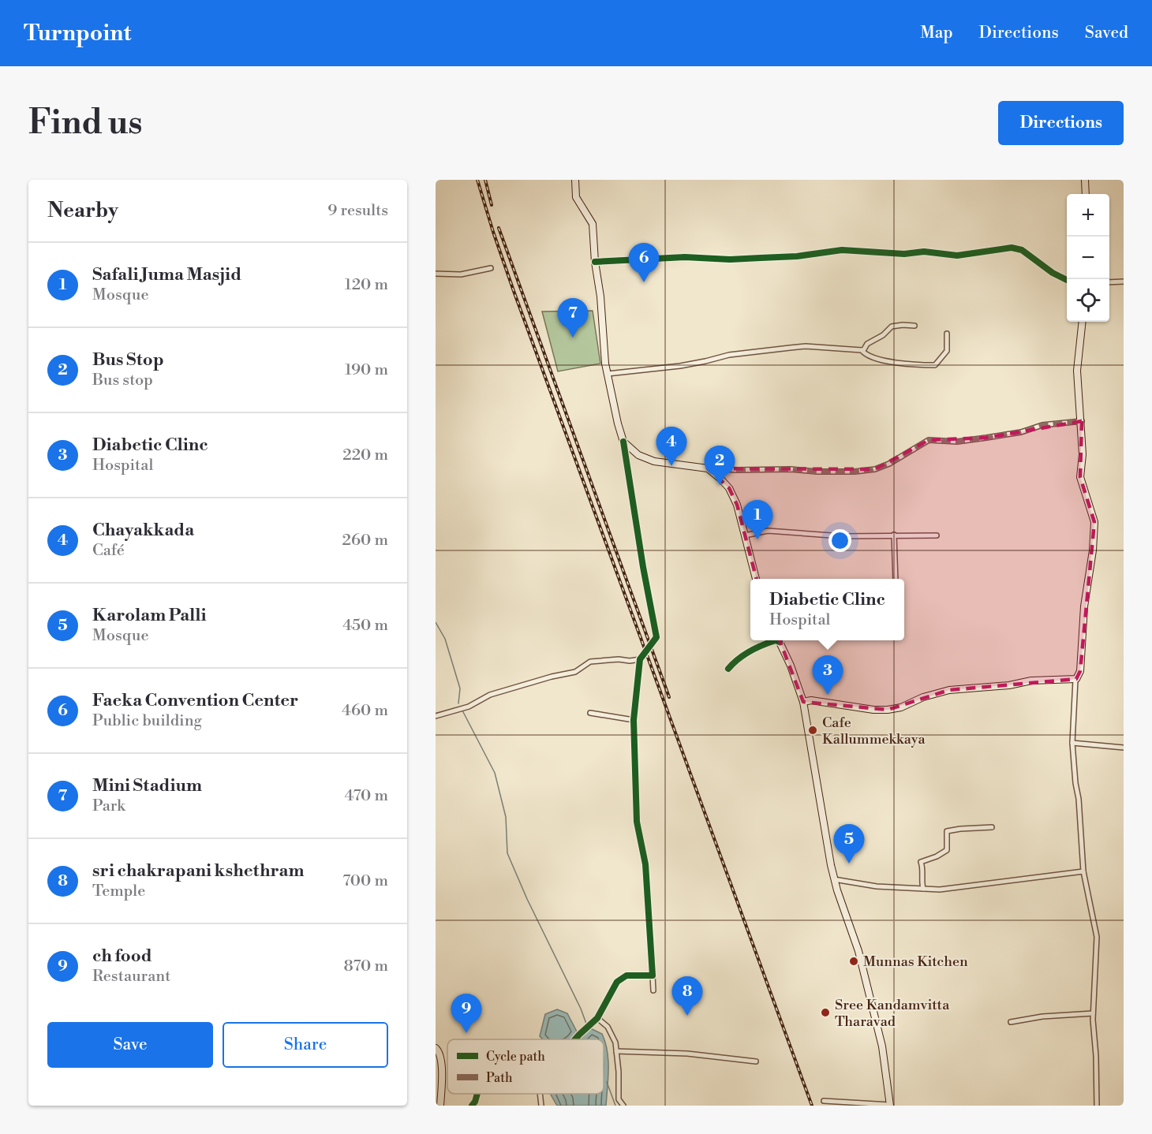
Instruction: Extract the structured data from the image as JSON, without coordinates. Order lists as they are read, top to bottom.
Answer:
{
  "places": ["Cafe Kallummekkaya", "Munnas Kitchen", "Sree Kandamvitta Tharavad"],
  "legend": ["Cycle path", "Path"],
  "page": {
    "header": "Turnpoint",
    "nav": ["Map", "Directions", "Saved"],
    "buttons": [
      "Directions",
      ["Save", "Share"]
    ],
    "title": "Find us",
    "heading": ["Nearby", "9 results"],
    "map_buttons": ["+", "−"],
    "list": [
      {
        "mark": "1",
        "name": "Safali Juma Masjid",
        "note": "Mosque",
        "value": "120 m"
      },
      {
        "mark": "2",
        "name": "Bus Stop",
        "note": "Bus stop",
        "value": "190 m"
      },
      {
        "mark": "3",
        "name": "Diabetic Clinc",
        "note": "Hospital",
        "value": "220 m"
      },
      {
        "mark": "4",
        "name": "Chayakkada",
        "note": "Café",
        "value": "260 m"
      },
      {
        "mark": "5",
        "name": "Karolam Palli",
        "note": "Mosque",
        "value": "450 m"
      },
      {
        "mark": "6",
        "name": "Faeka Convention Center",
        "note": "Public building",
        "value": "460 m"
      },
      {
        "mark": "7",
        "name": "Mini Stadium",
        "note": "Park",
        "value": "470 m"
      },
      {
        "mark": "8",
        "name": "sri chakrapani kshethram",
        "note": "Temple",
        "value": "700 m"
      },
      {
        "mark": "9",
        "name": "ch food",
        "note": "Restaurant",
        "value": "870 m"
      }
    ],
    "pins": [
      "6",
      "7",
      "4",
      "2",
      "1",
      "3",
      "5",
      "8",
      "9"
    ],
    "popup": ["Diabetic Clinc", "Hospital"]
  }
}
